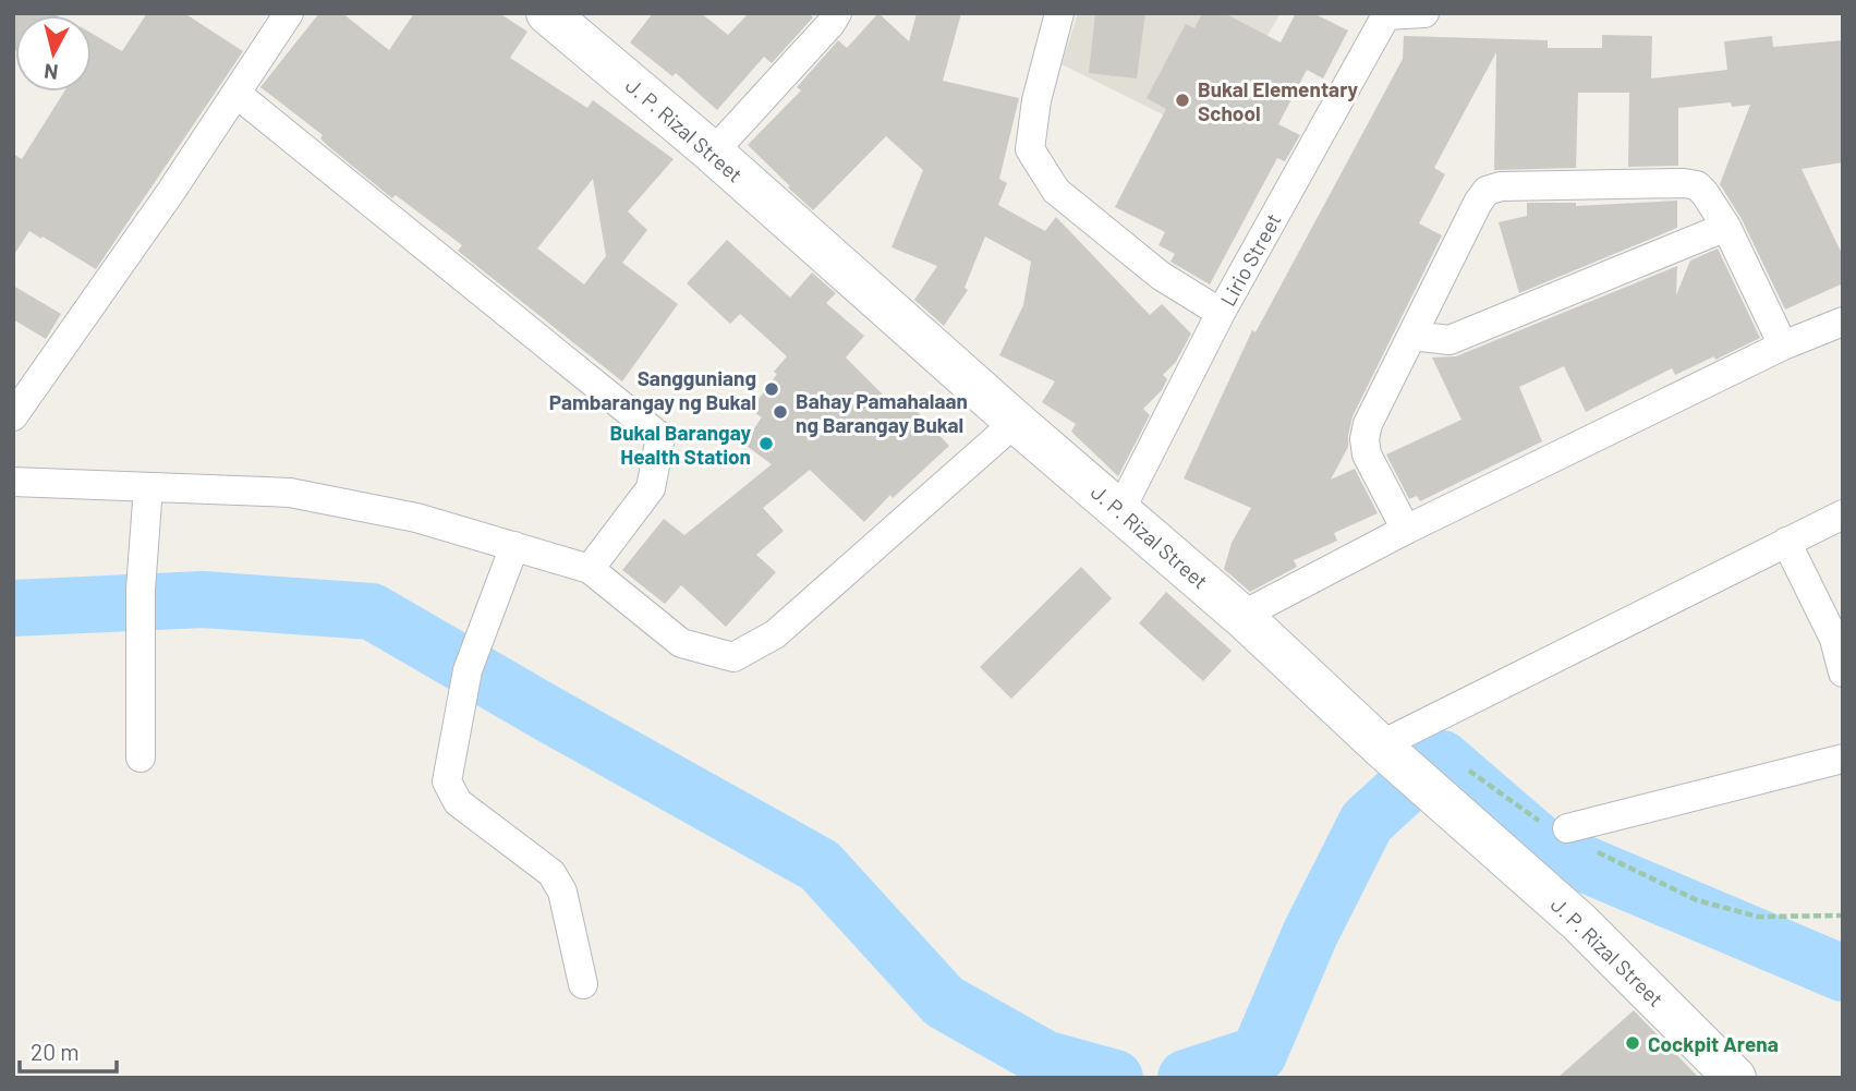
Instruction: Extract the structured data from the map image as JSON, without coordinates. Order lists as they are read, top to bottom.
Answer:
{
  "streets": {
    "main road": ["J. P. Rizal Street"],
    "street": ["Lirio Street"]
  },
  "crossings": [
    ["J. P. Rizal Street", "Lirio Street"]
  ],
  "places": [
    "Bukal Elementary School",
    "Sangguniang Pambarangay ng Bukal",
    "Bahay Pamahalaan ng Barangay Bukal",
    "Bukal Barangay Health Station",
    "Cockpit Arena"
  ],
  "scale_bar": "20 m",
  "north": "bottom"
}
